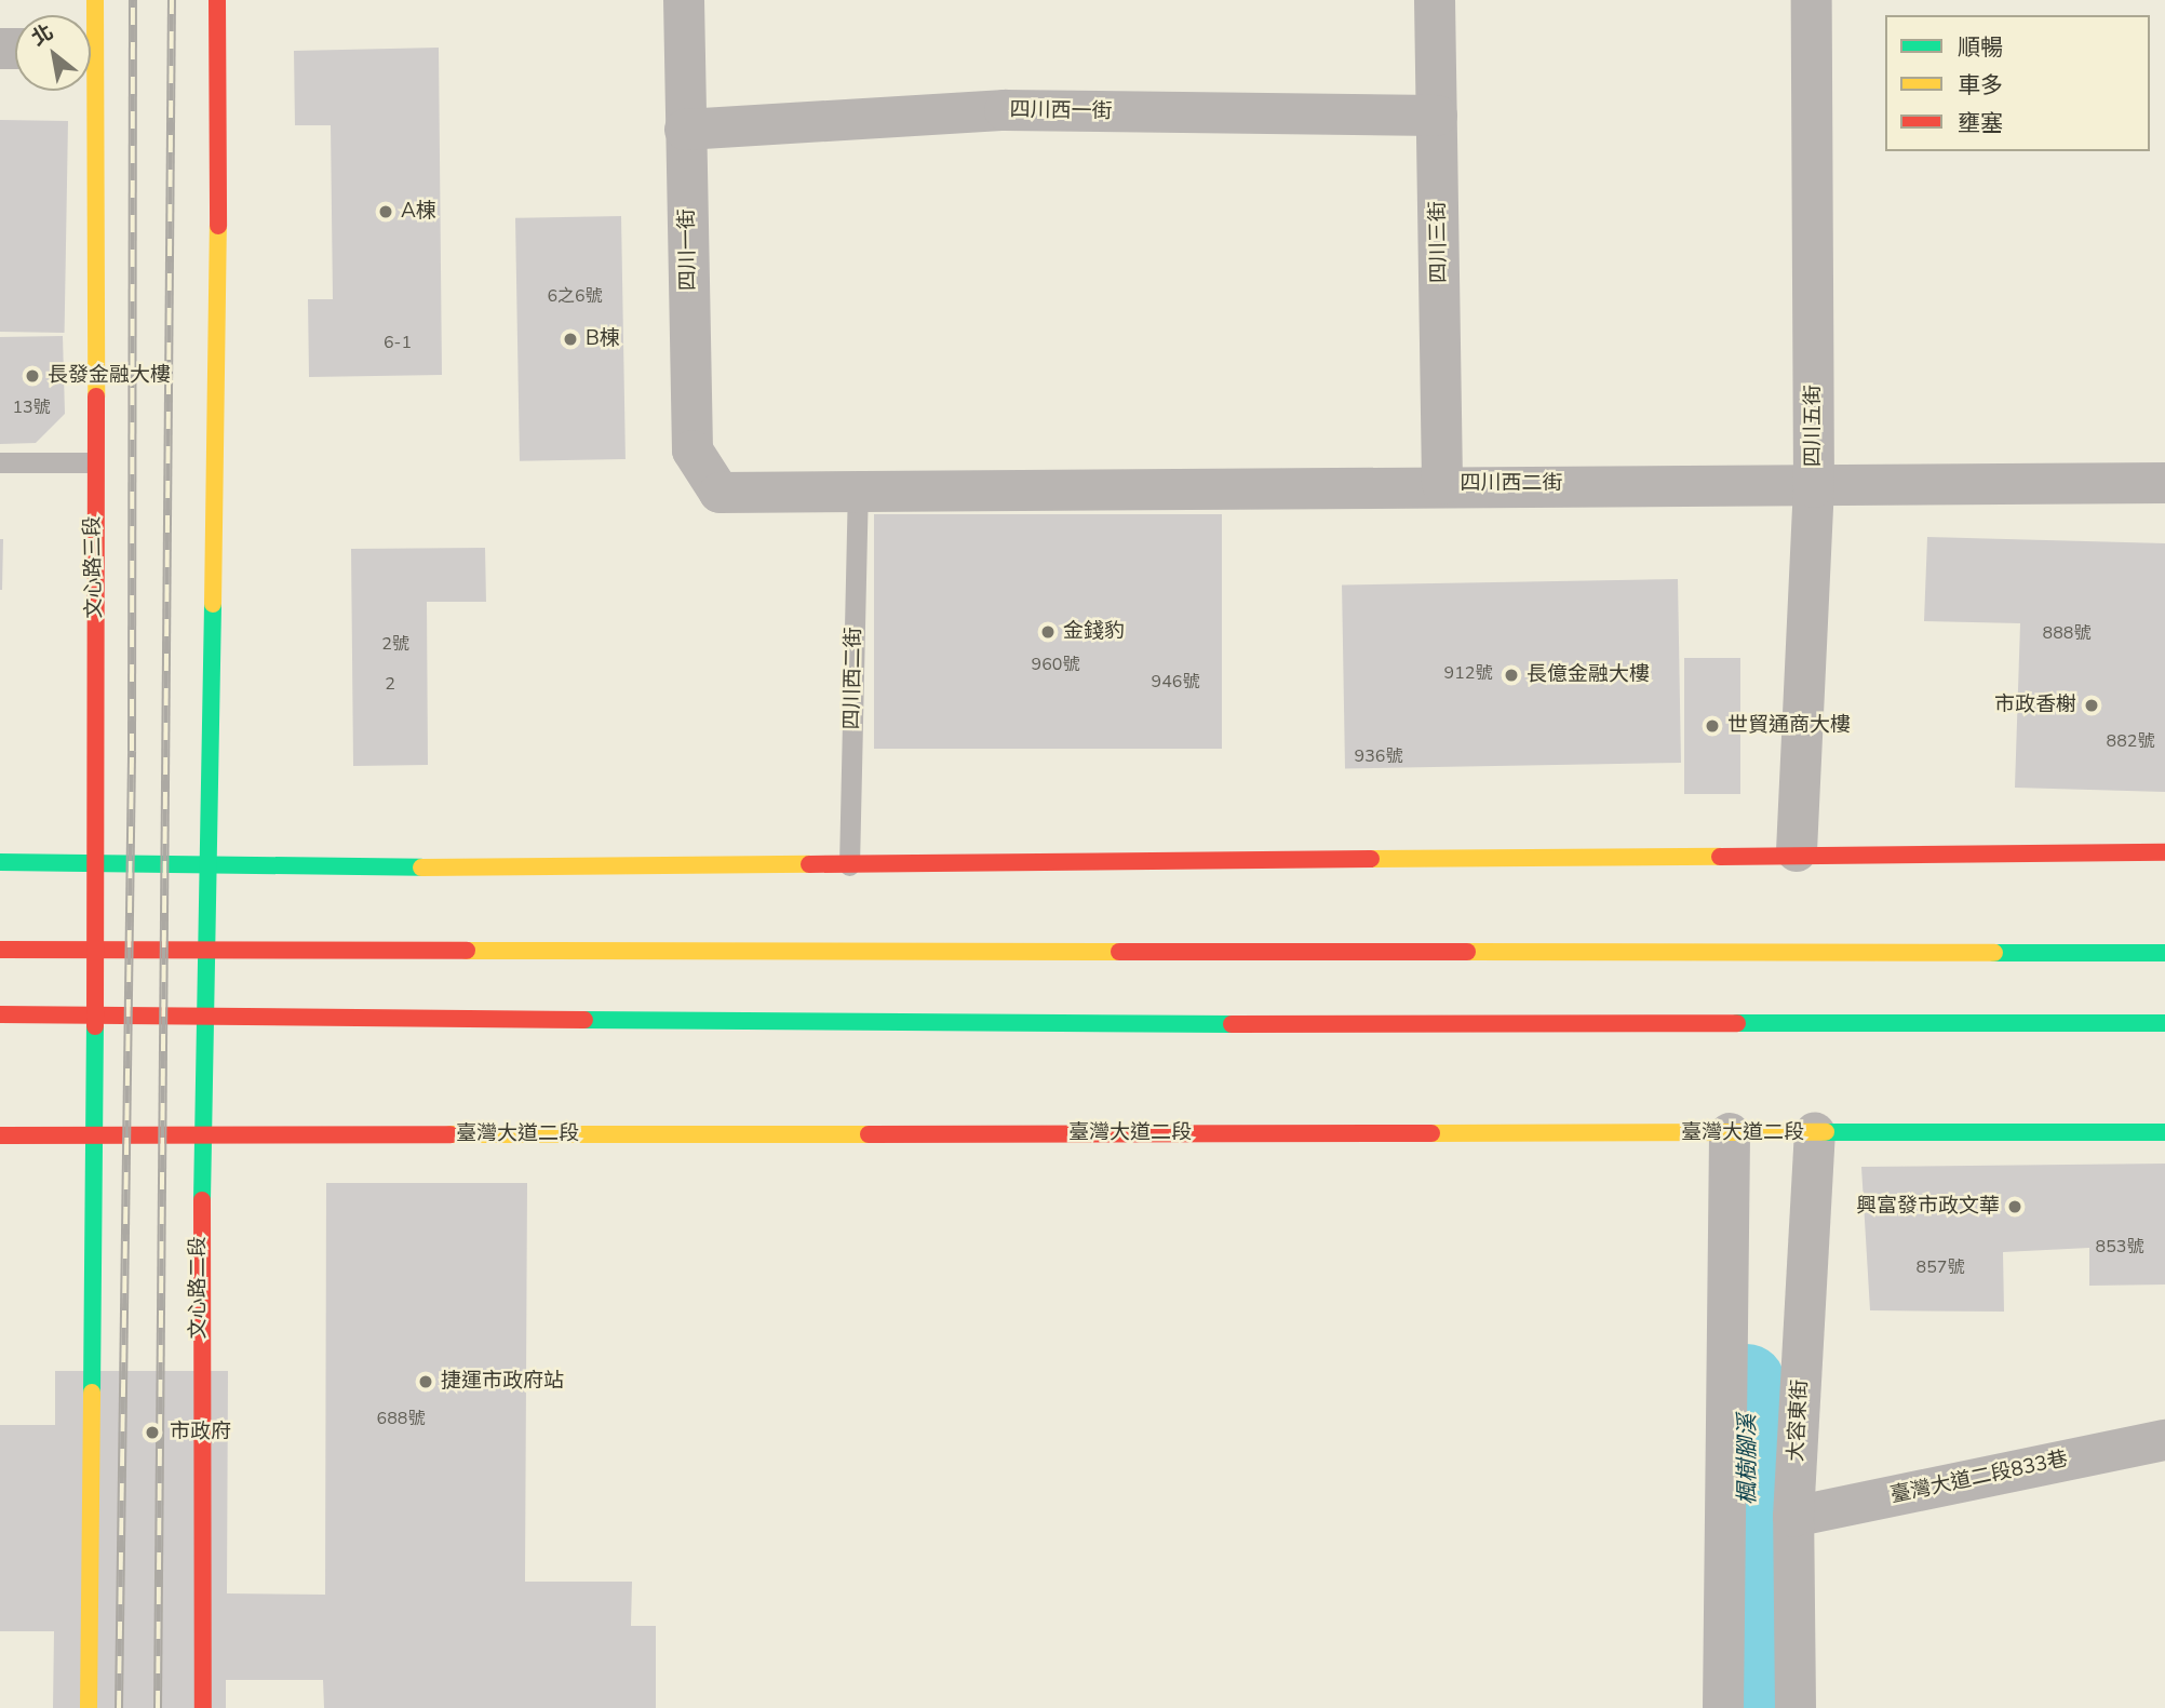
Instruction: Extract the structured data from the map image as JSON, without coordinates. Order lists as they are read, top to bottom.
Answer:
{
  "streets": {
    "main road": ["文心路三段", "臺灣大道二段", "文心路二段"],
    "street": [
      "四川西一街",
      "四川三街",
      "四川一街",
      "四川五街",
      "四川西二街",
      "大容東街",
      "臺灣大道二段833巷"
    ]
  },
  "crossings": [
    ["四川西一街", "四川三街"],
    ["四川西一街", "四川一街"],
    ["四川三街", "四川西二街"],
    ["四川一街", "四川西二街"],
    ["四川五街", "四川西二街"],
    ["文心路三段", "臺灣大道二段"],
    ["臺灣大道二段", "文心路二段"],
    ["臺灣大道二段", "大容東街"],
    ["大容東街", "臺灣大道二段833巷"]
  ],
  "water": ["楓樹腳溪"],
  "places": [
    "A棟",
    "B棟",
    "長發金融大樓",
    "金錢豹",
    "長億金融大樓",
    "市政香榭",
    "世貿通商大樓",
    "興富發市政文華",
    "捷運市政府站",
    "市政府"
  ],
  "house_numbers": [
    "6之6號",
    "6-1",
    "13號",
    "888號",
    "2號",
    "960號",
    "912號",
    "946號",
    "2",
    "882號",
    "936號",
    "853號",
    "857號",
    "688號"
  ],
  "legend": ["順暢", "車多", "壅塞"],
  "north": "top left"
}
